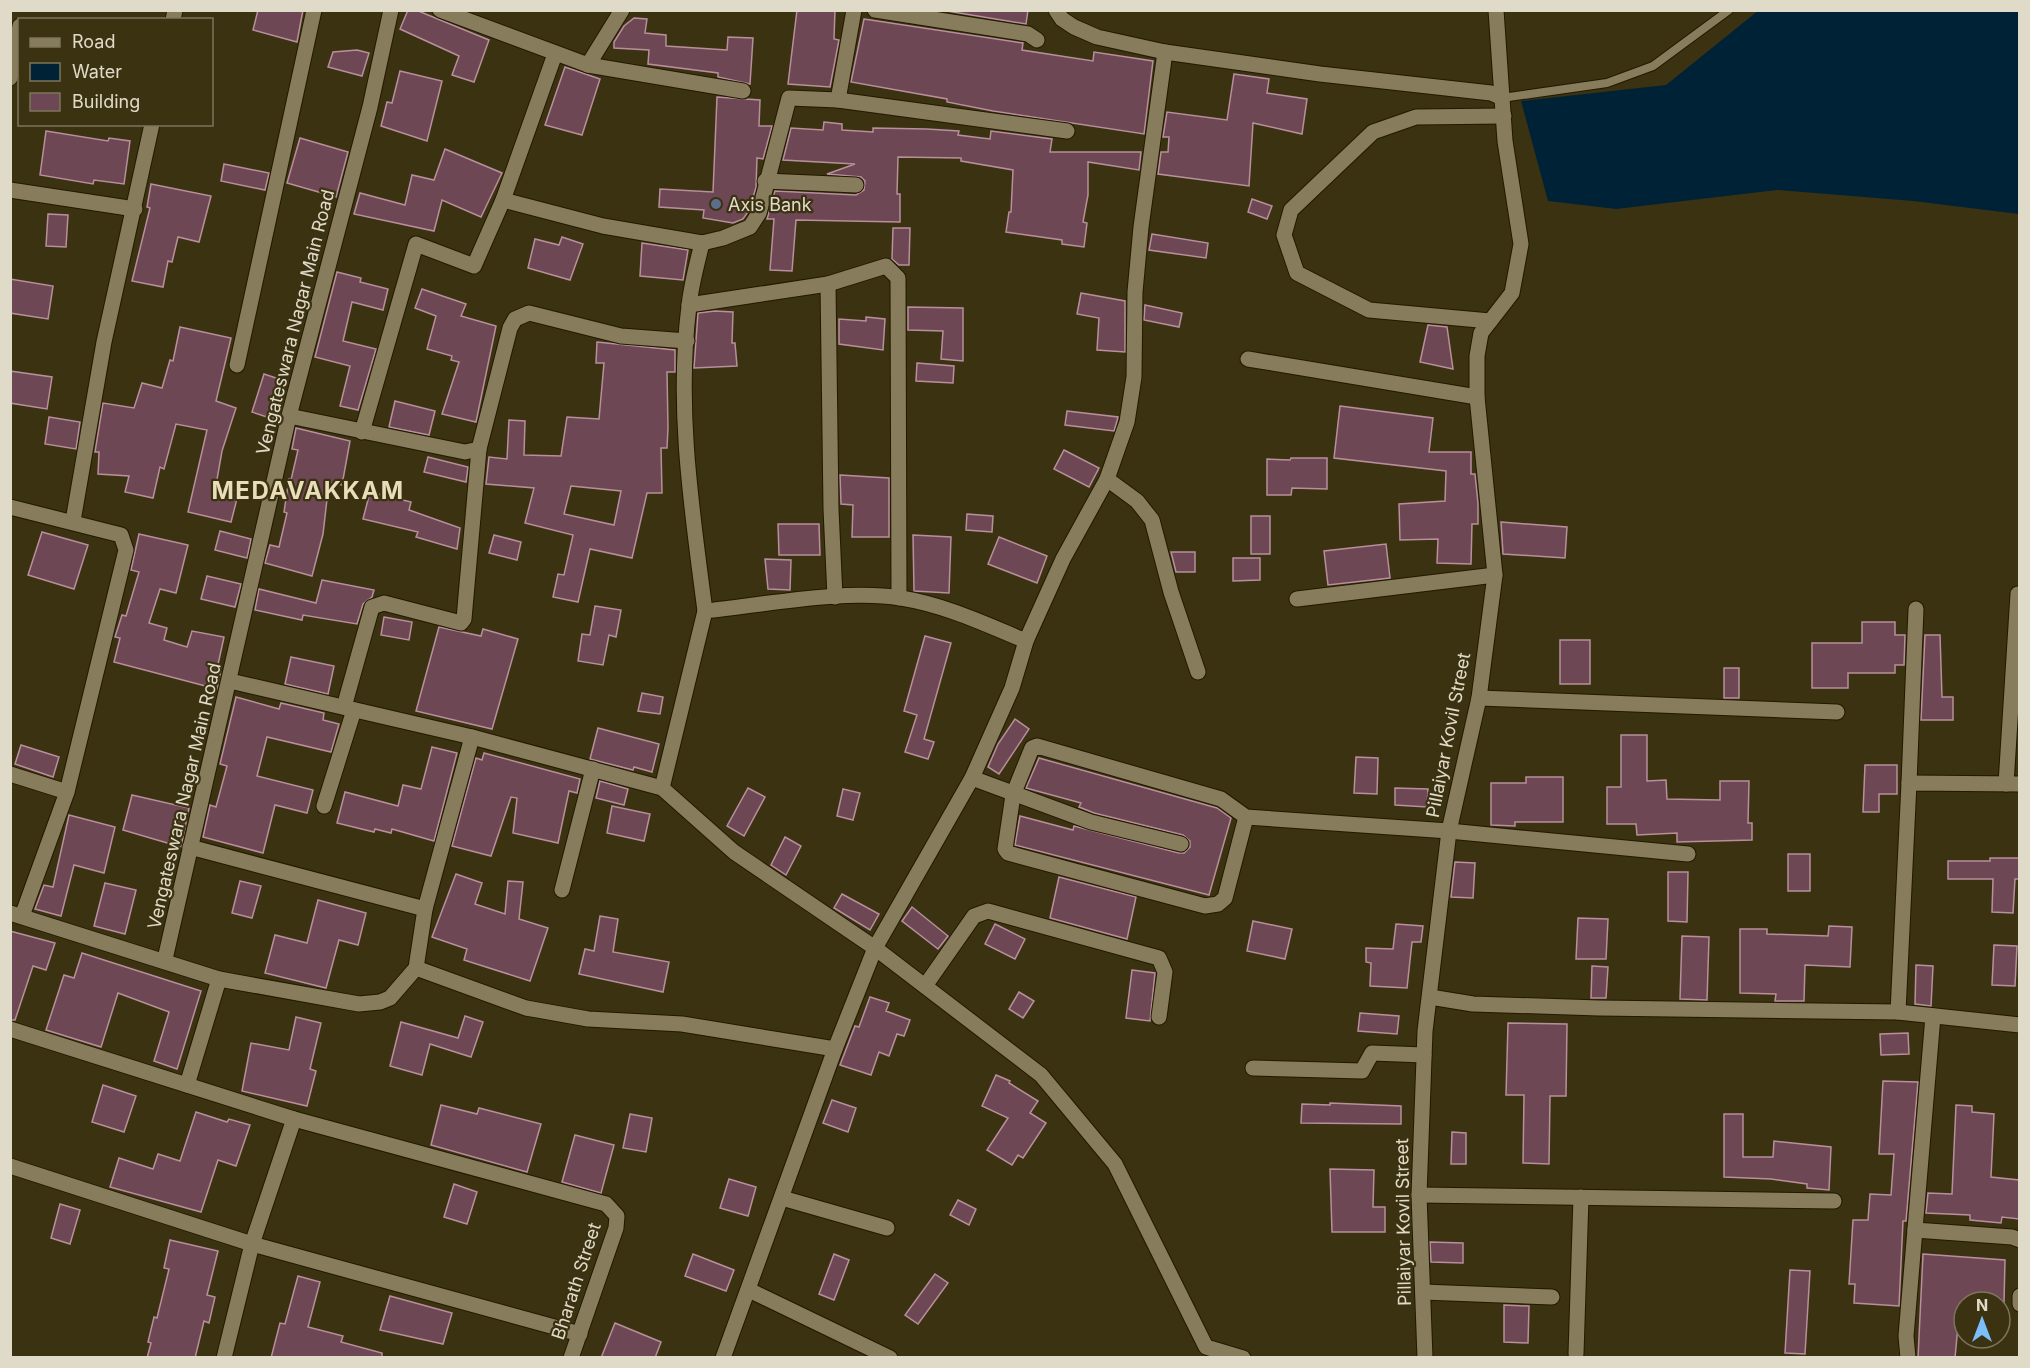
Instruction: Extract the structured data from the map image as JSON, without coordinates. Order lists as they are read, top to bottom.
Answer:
{
  "streets": {
    "street": ["Vengateswara Nagar Main Road", "Pillaiyar Kovil Street", "Bharath Street"]
  },
  "districts": ["MEDAVAKKAM"],
  "places": ["Axis Bank"],
  "legend": ["Road", "Water", "Building"],
  "north": "top"
}
